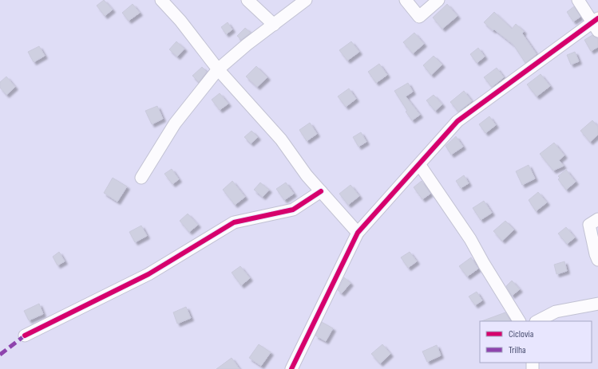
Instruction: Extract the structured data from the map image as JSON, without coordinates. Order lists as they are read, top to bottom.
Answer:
{
  "legend": ["Ciclovia", "Trilha"]
}
